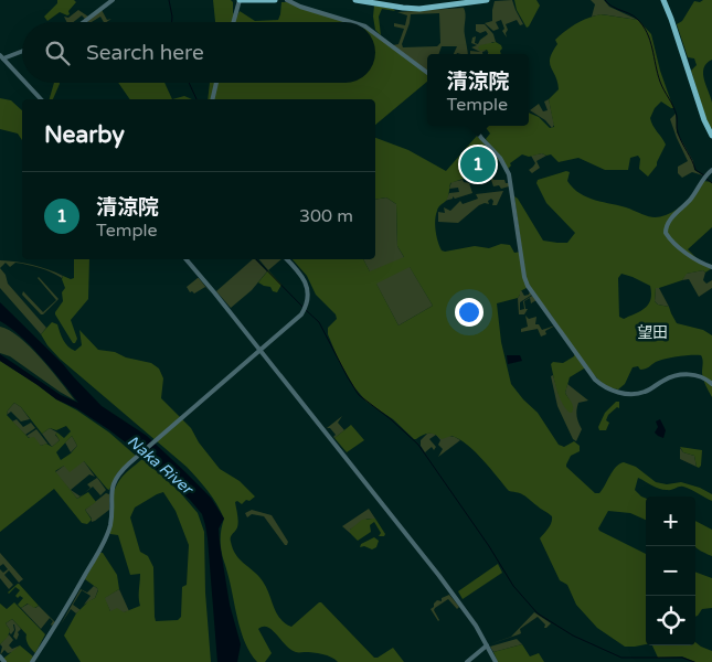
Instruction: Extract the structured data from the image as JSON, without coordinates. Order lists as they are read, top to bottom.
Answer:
{
  "districts": ["望田"],
  "water": ["Naka River"],
  "page": {
    "search": "Search here",
    "popup": ["清涼院", "Temple"],
    "heading": "Nearby",
    "pins": "1",
    "list": [
      {
        "mark": "1",
        "name": "清涼院",
        "note": "Temple",
        "value": "300 m"
      }
    ],
    "map_buttons": ["+", "−"]
  }
}
